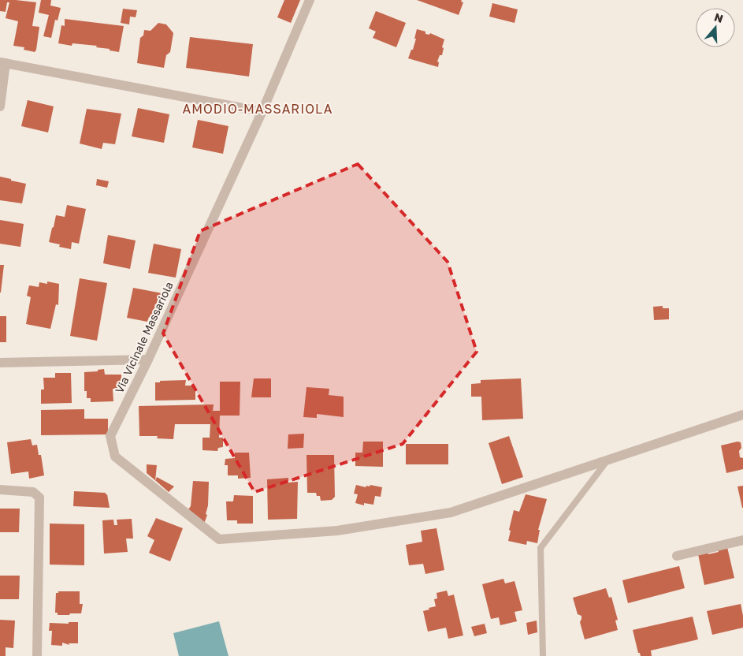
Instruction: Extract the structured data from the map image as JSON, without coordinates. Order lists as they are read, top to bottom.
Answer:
{
  "streets": {
    "street": ["Via Vicinale Massariola"]
  },
  "districts": ["AMODIO-MASSARIOLA"],
  "north": "top"
}
